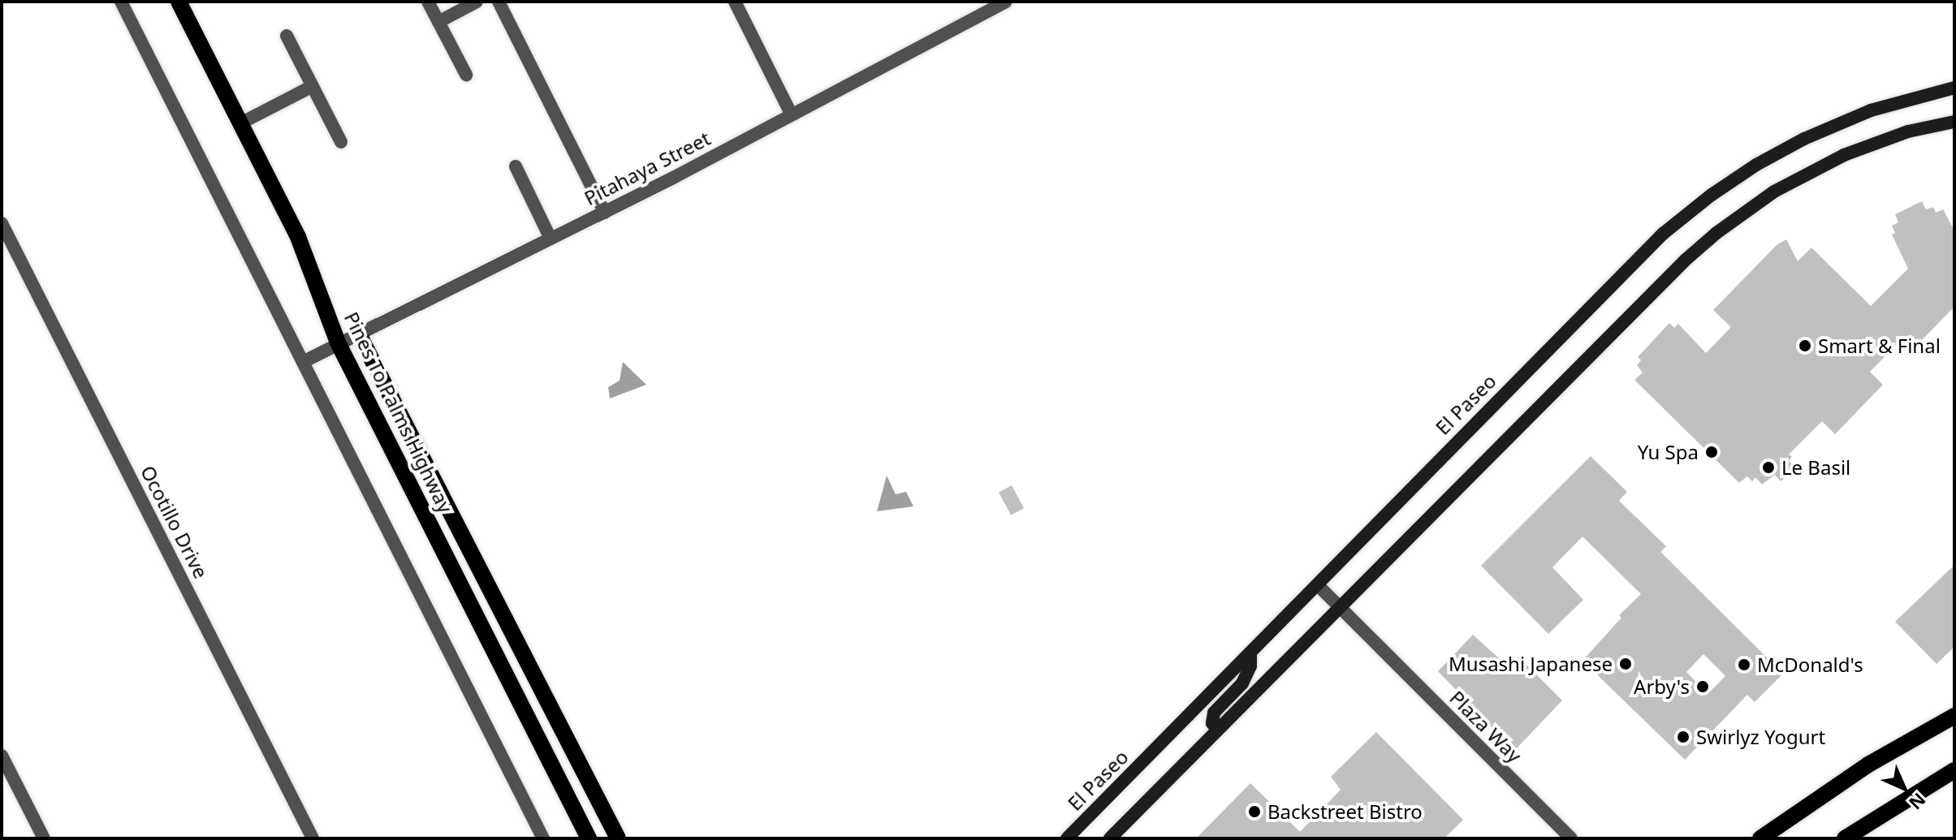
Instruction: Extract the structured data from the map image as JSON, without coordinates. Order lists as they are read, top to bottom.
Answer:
{
  "streets": {
    "main road": ["Pines To Palms Highway"],
    "street": [
      "Pitahaya Street",
      "El Paseo",
      "Ocotillo Drive",
      "Plaza Way"
    ]
  },
  "crossings": [
    ["Pitahaya Street", "Pines To Palms Highway"],
    ["El Paseo", "Plaza Way"]
  ],
  "places": [
    "Smart & Final",
    "Yu Spa",
    "Le Basil",
    "Musashi Japanese",
    "McDonald's",
    "Arby's",
    "Swirlyz Yogurt",
    "Backstreet Bistro"
  ],
  "north": "bottom right"
}
